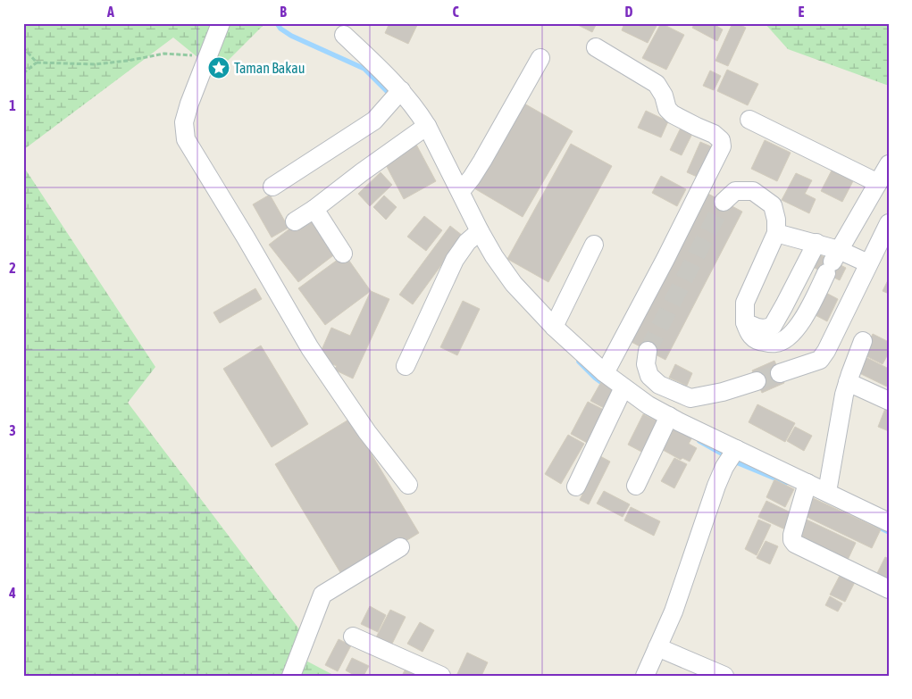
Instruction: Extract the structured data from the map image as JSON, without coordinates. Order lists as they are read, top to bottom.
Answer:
{
  "places": {
    "place": ["Taman Bakau"]
  },
  "grid": {
    "columns": [
      "A",
      "B",
      "C",
      "D",
      "E"
    ],
    "rows": [
      "1",
      "2",
      "3",
      "4"
    ]
  }
}
